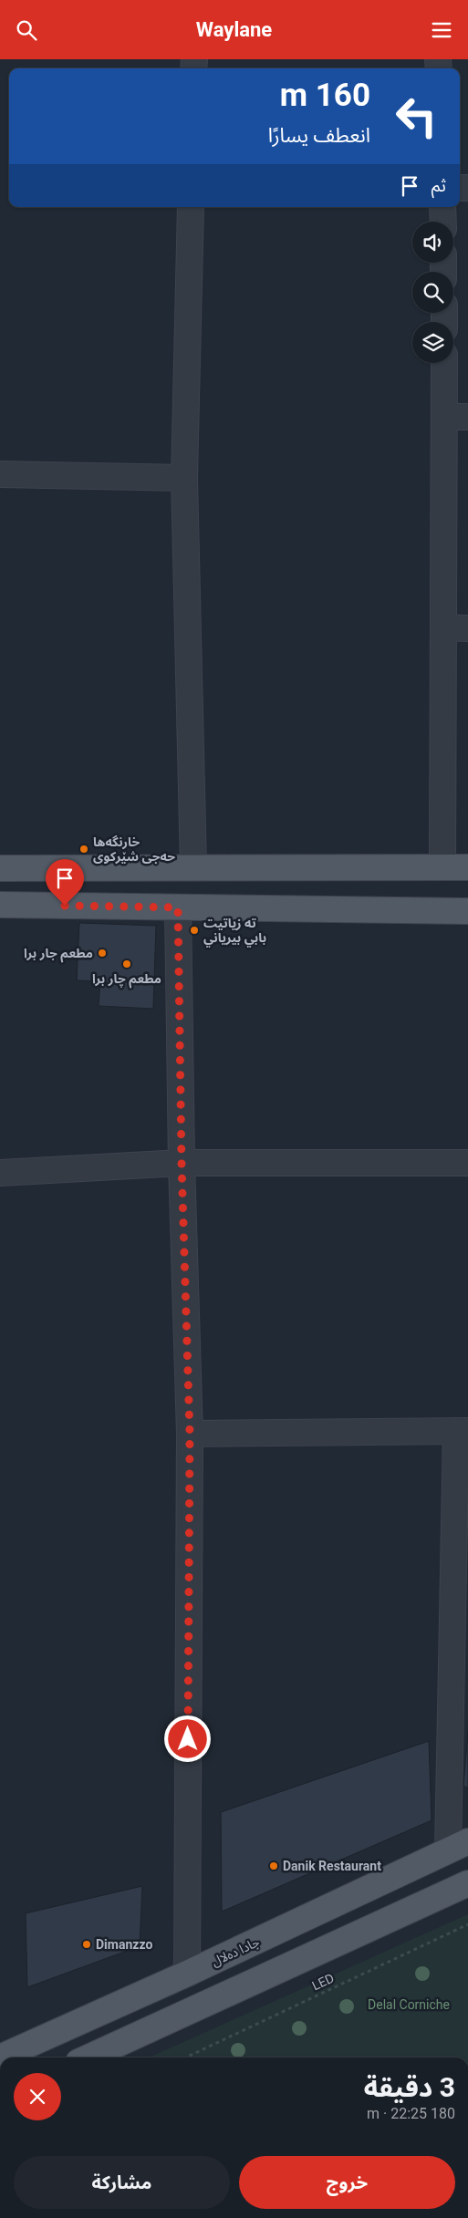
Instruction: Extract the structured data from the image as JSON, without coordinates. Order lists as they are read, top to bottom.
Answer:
{
  "streets": {
    "main road": ["جادا دەلال"],
    "path": ["LED"]
  },
  "parks": ["Delal Corniche"],
  "places": [
    "خارنگەها حەجى شێركوى",
    "ته زياتيت بابي بيرياني",
    "مطعم جار برا",
    "مطعم چار برا",
    "Danik Restaurant",
    "Dimanzzo"
  ],
  "page": {
    "header": "Waylane",
    "turn": ["160 m", "انعطف يسارًا"],
    "then": "ثم",
    "heading": ["3 دقيقة", "180 m · 22:25"],
    "buttons": ["خروج", "مشاركة"]
  }
}
